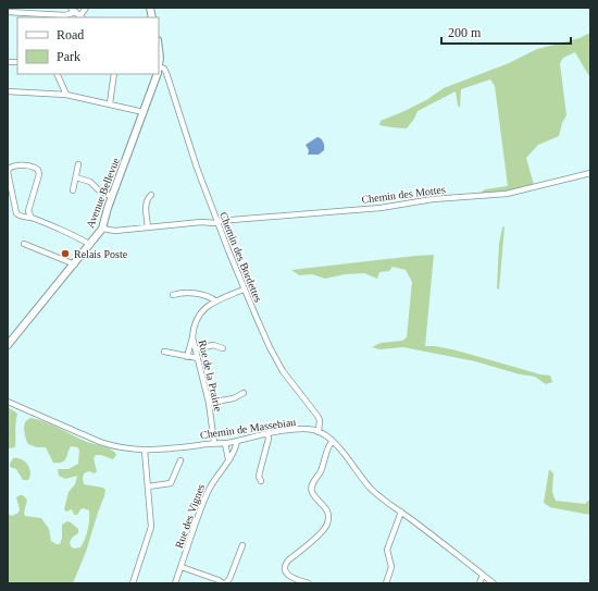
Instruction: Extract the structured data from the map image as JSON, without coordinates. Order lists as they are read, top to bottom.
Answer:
{
  "streets": {
    "main road": ["Avenue Bellevue"],
    "street": [
      "Chemin des Mottes",
      "Chemin des Bordettes",
      "Rue de la Prairie",
      "Chemin de Massebiau",
      "Rue des Vignes"
    ]
  },
  "crossings": [
    ["Avenue Bellevue", "Chemin des Mottes"],
    ["Chemin des Mottes", "Chemin des Bordettes"],
    ["Chemin des Bordettes", "Rue de la Prairie"],
    ["Chemin des Bordettes", "Chemin de Massebiau"],
    ["Rue de la Prairie", "Chemin de Massebiau"],
    ["Chemin de Massebiau", "Rue des Vignes"]
  ],
  "places": ["Relais Poste"],
  "legend": ["Road", "Park"],
  "scale_bar": "200 m"
}
